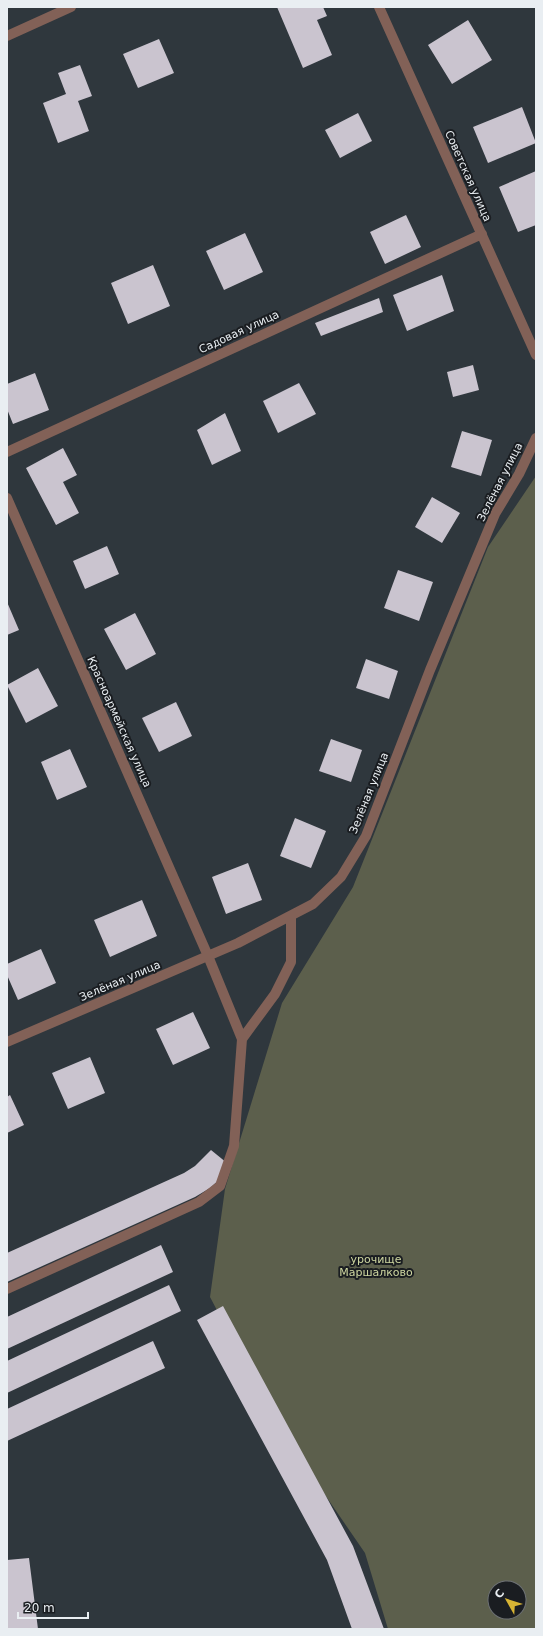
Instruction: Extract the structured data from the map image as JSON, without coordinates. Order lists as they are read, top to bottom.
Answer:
{
  "streets": {
    "street": [
      "Советская улица",
      "Садовая улица",
      "Зелёная улица",
      "Красноармейская улица"
    ]
  },
  "crossings": [
    ["Советская улица", "Садовая улица"],
    ["Зелёная улица", "Красноармейская улица"]
  ],
  "parks": ["урочище Маршалково"],
  "scale_bar": "20 m",
  "north": "top left"
}
